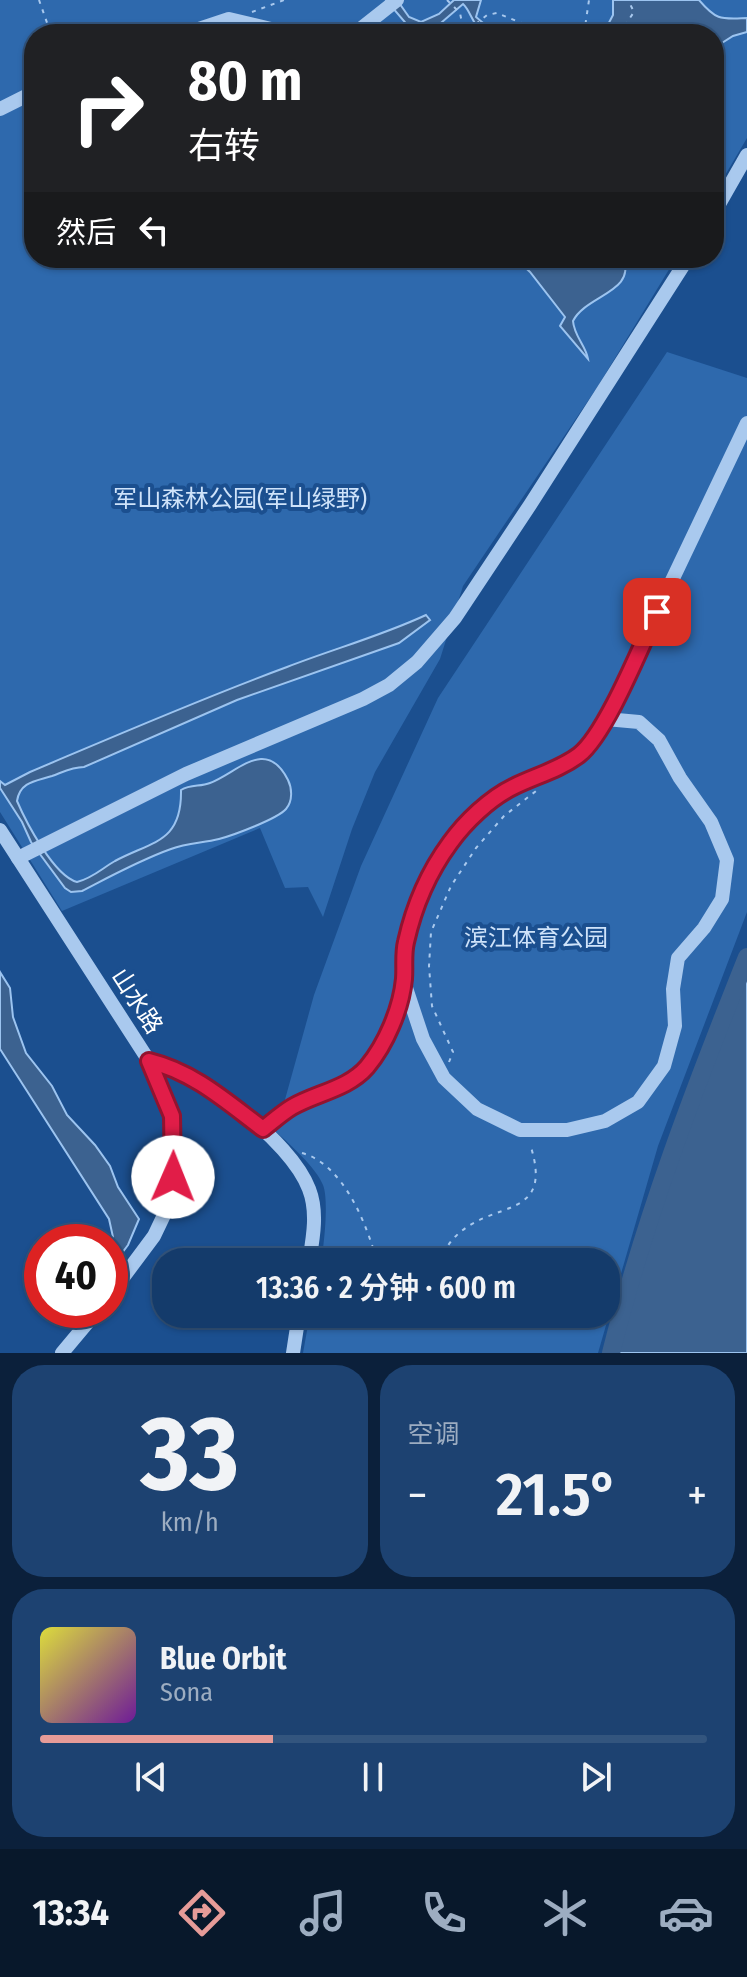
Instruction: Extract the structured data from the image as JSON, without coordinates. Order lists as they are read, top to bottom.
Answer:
{
  "streets": {
    "street": ["山水路"]
  },
  "parks": ["军山森林公园(军山绿野)", "滨江体育公园"],
  "page": {
    "turn": ["80 m", "右转"],
    "then": "然后",
    "limit": "40",
    "trip": "13:36 · 2 分钟 · 600 m",
    "tile": [
      ["33", "km/h"],
      "空调"
    ],
    "heat": ["−", "21.5°", "+"],
    "song": ["Blue Orbit", "Sona"],
    "tabs": "13:34"
  }
}
